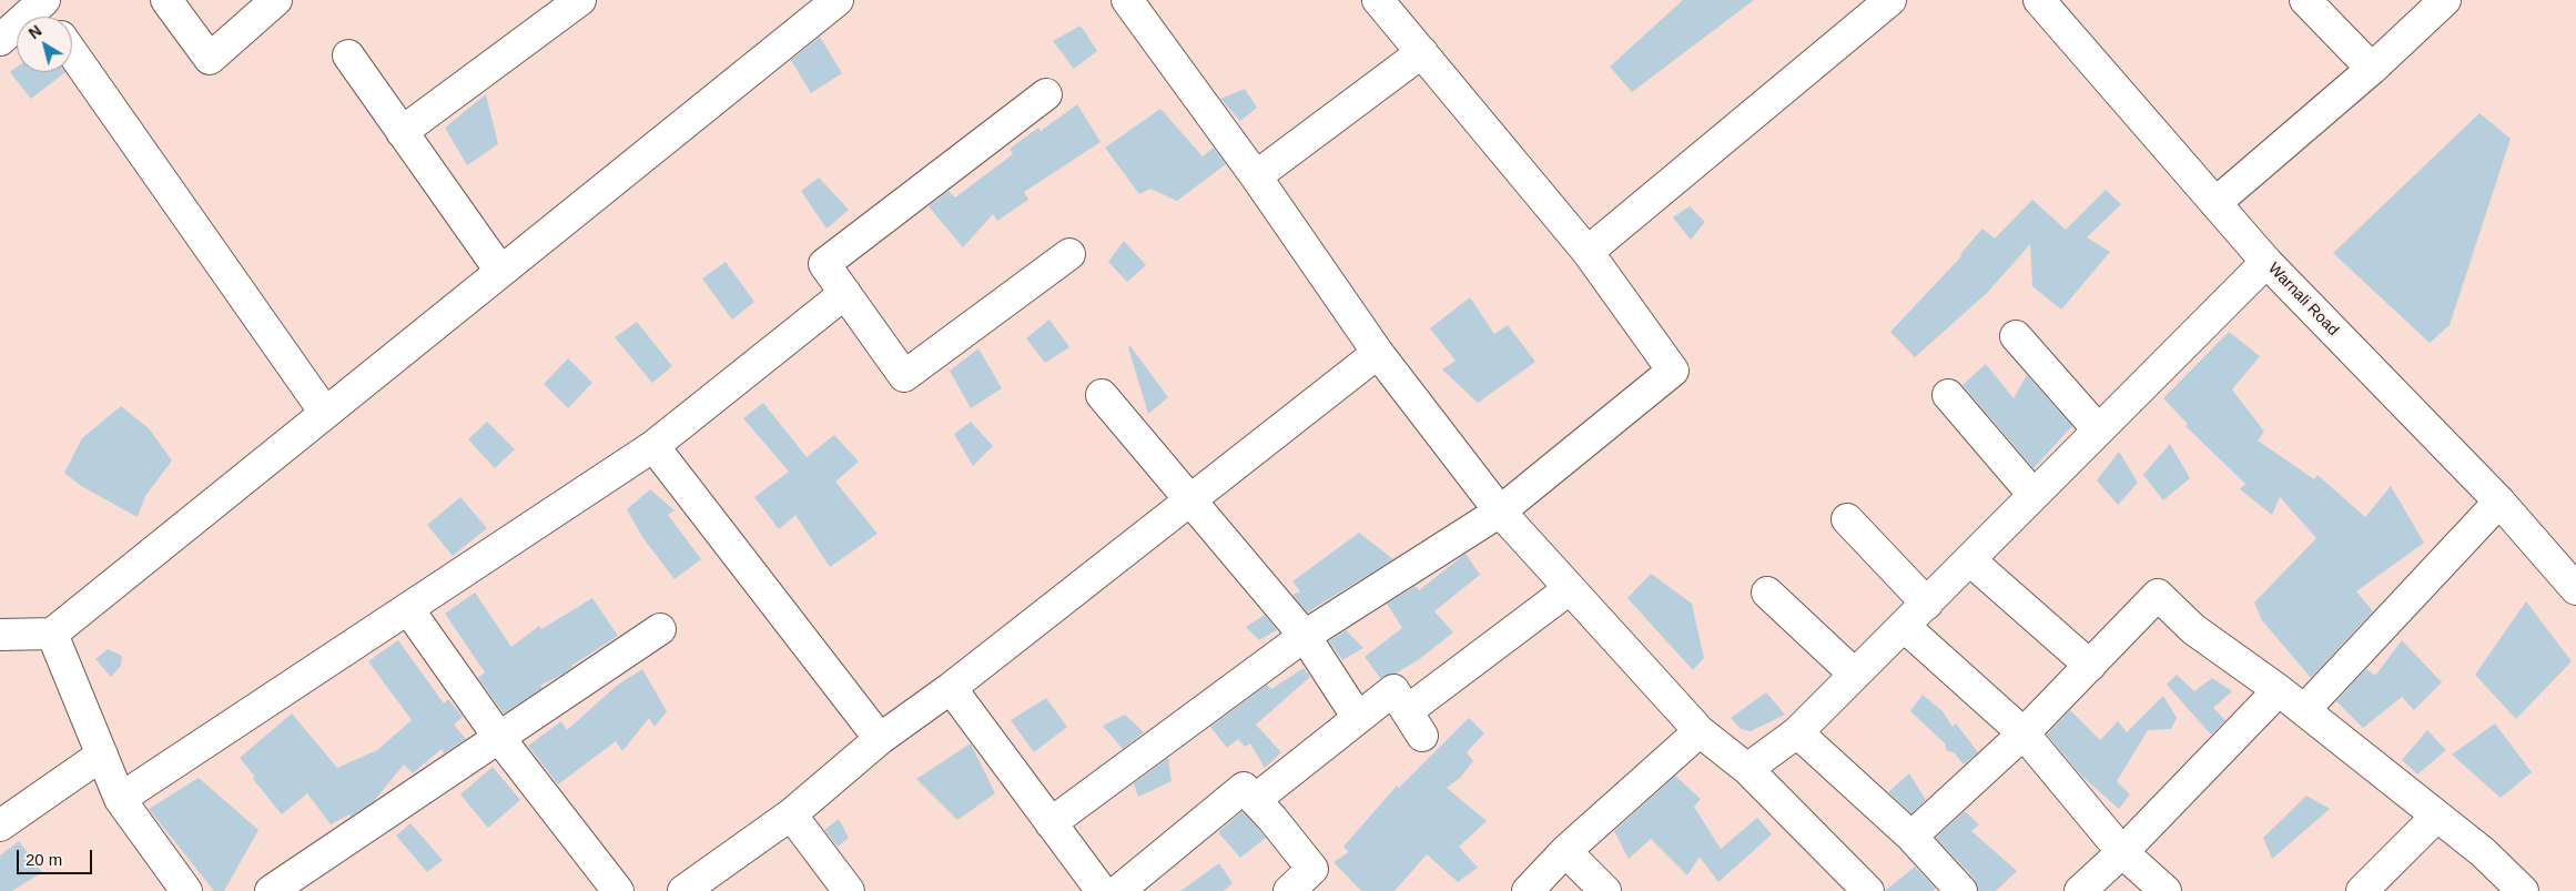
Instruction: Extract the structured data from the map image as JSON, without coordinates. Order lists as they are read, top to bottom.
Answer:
{
  "streets": {
    "street": ["Warnali Road"]
  },
  "scale_bar": "20 m",
  "north": "top left"
}
